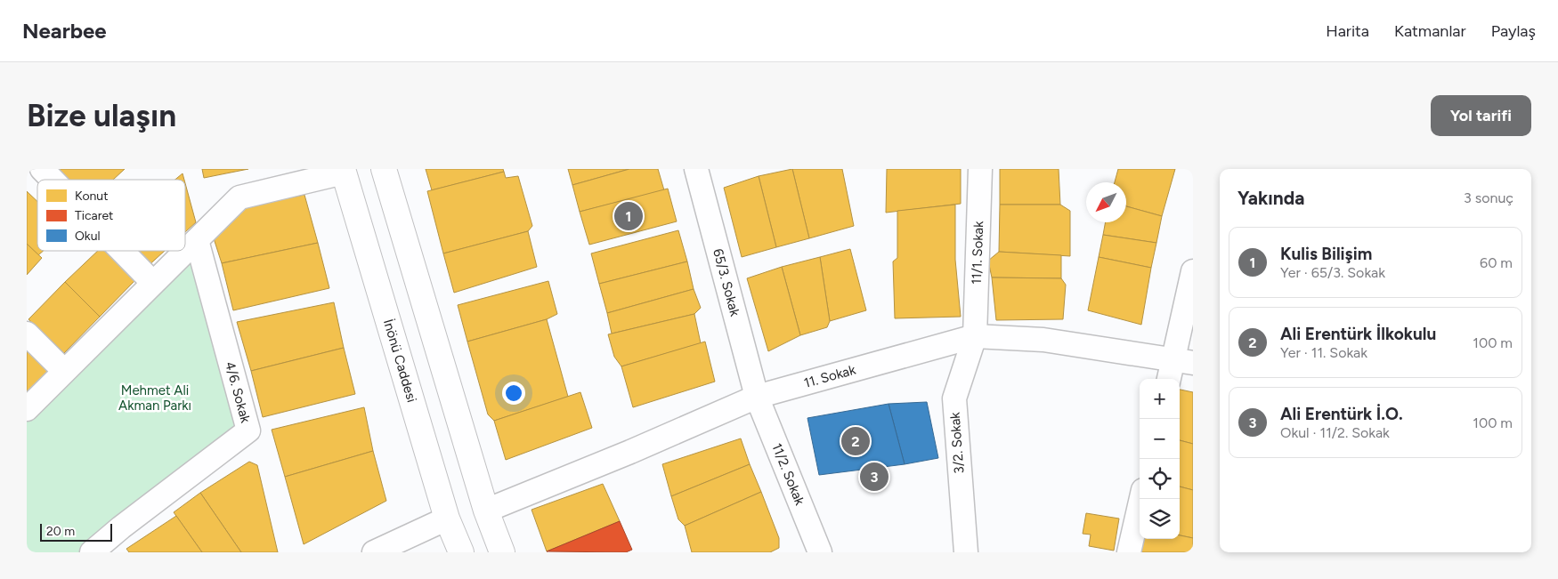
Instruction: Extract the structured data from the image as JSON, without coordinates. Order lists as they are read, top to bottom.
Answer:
{
  "streets": {
    "main road": ["İnönü Caddesi"],
    "street": [
      "11/1. Sokak",
      "65/3. Sokak",
      "11. Sokak",
      "4/6. Sokak",
      "3/2. Sokak",
      "11/2. Sokak"
    ]
  },
  "crossings": [
    ["11/1. Sokak", "11. Sokak"],
    ["11/1. Sokak", "3/2. Sokak"],
    ["65/3. Sokak", "11. Sokak"],
    ["65/3. Sokak", "11/2. Sokak"],
    ["11. Sokak", "3/2. Sokak"],
    ["11. Sokak", "11/2. Sokak"]
  ],
  "parks": ["Mehmet Ali Akman Parkı"],
  "legend": ["Konut", "Ticaret", "Okul"],
  "scale_bar": "20 m",
  "north": "bottom left",
  "page": {
    "header": "Nearbee",
    "nav": ["Harita", "Katmanlar", "Paylaş"],
    "buttons": "Yol tarifi",
    "title": "Bize ulaşın",
    "heading": ["Yakında", "3 sonuç"],
    "pins": ["1", "2", "3"],
    "list": [
      {
        "mark": "1",
        "name": "Kulis Bilişim",
        "note": "Yer · 65/3. Sokak",
        "value": "60 m"
      },
      {
        "mark": "2",
        "name": "Ali Erentürk İlkokulu",
        "note": "Yer · 11. Sokak",
        "value": "100 m"
      },
      {
        "mark": "3",
        "name": "Ali Erentürk İ.O.",
        "note": "Okul · 11/2. Sokak",
        "value": "100 m"
      }
    ],
    "map_buttons": ["+", "−"],
    "scale": "20 m"
  }
}
